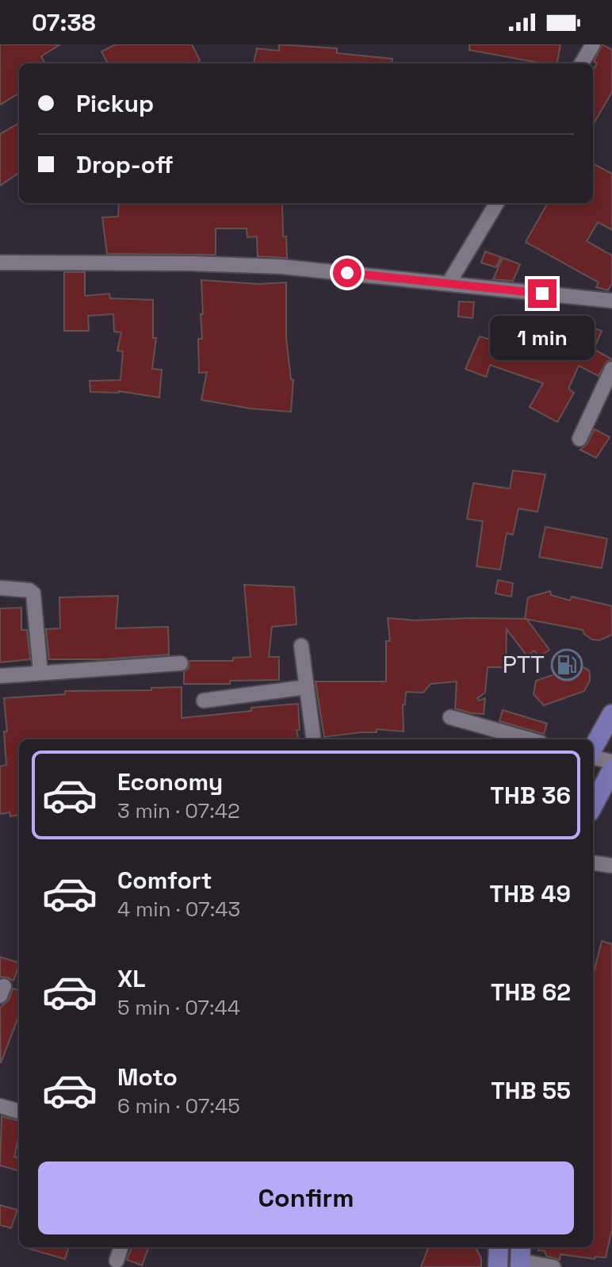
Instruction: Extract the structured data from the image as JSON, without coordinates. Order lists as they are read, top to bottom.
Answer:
{
  "places": {
    "fuel station": ["PTT"]
  },
  "page": {
    "status": "07:38",
    "banner": ["Pickup", "Drop-off"],
    "bubble": "1 min",
    "list": [
      {
        "name": "Economy",
        "note": "3 min · 07:42",
        "value": "THB 36"
      },
      {
        "name": "Comfort",
        "note": "4 min · 07:43",
        "value": "THB 49"
      },
      {
        "name": "XL",
        "note": "5 min · 07:44",
        "value": "THB 62"
      },
      {
        "name": "Moto",
        "note": "6 min · 07:45",
        "value": "THB 55"
      }
    ],
    "buttons": "Confirm"
  }
}
